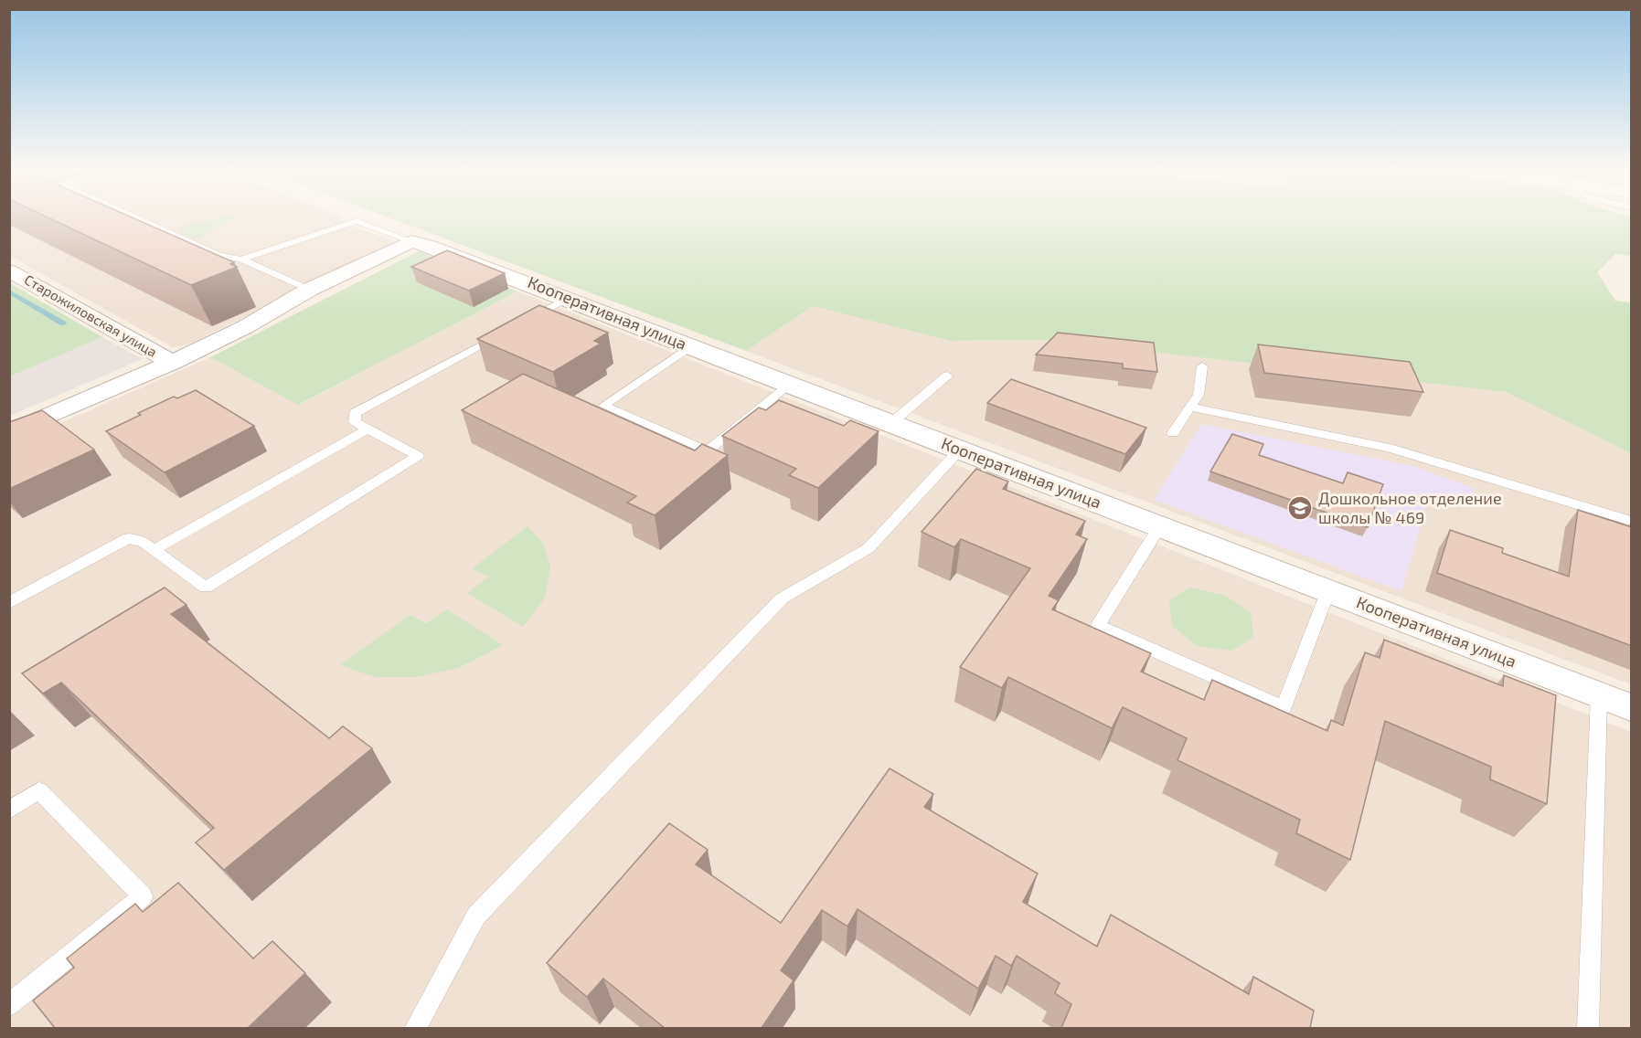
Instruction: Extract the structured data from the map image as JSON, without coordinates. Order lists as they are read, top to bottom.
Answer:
{
  "streets": {
    "street": ["Кооперативная улица", "Старожиловская улица"]
  },
  "places": {
    "school or university": ["Дошкольное отделение школы № 469"]
  }
}
